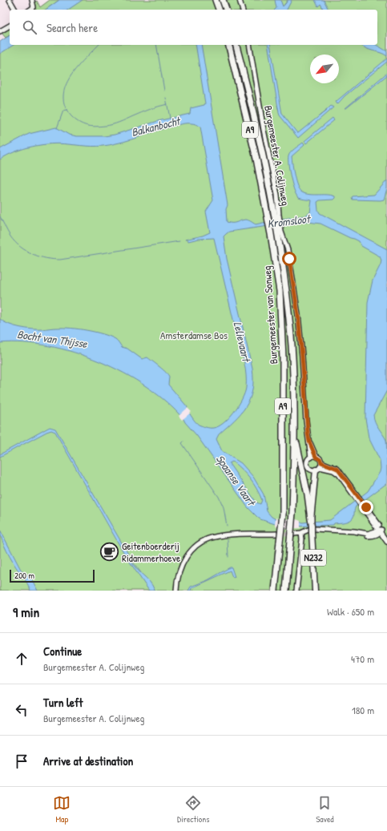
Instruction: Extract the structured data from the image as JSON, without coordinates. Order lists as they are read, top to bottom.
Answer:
{
  "streets": {
    "highway": ["A9", "Burgemeester van Sonweg"],
    "main road": ["N232"],
    "street": ["Burgemeester A. Colijnweg"]
  },
  "crossings": [
    ["A9", "Burgemeester van Sonweg"],
    ["A9", "N232"],
    ["Burgemeester A. Colijnweg", "Burgemeester van Sonweg"]
  ],
  "water": [
    "Balkanbocht",
    "Kromsloot",
    "Bocht van Thijsse",
    "Lelievaart",
    "Spaanse Vaart"
  ],
  "parks": ["Amsterdamse Bos"],
  "places": {
    "cafe": ["Geitenboerderij Ridammerhoeve"]
  },
  "scale_bar": "200 m",
  "north": "bottom left",
  "page": {
    "search": "Search here",
    "scale": "200 m",
    "heading": ["9 min", "Walk · 650 m"],
    "list": [
      ["Continue", "Burgemeester A. Colijnweg", "470 m"],
      ["Turn left", "Burgemeester A. Colijnweg", "180 m"],
      "Arrive at destination"
    ],
    "nav": ["Map", "Directions", "Saved"]
  }
}
